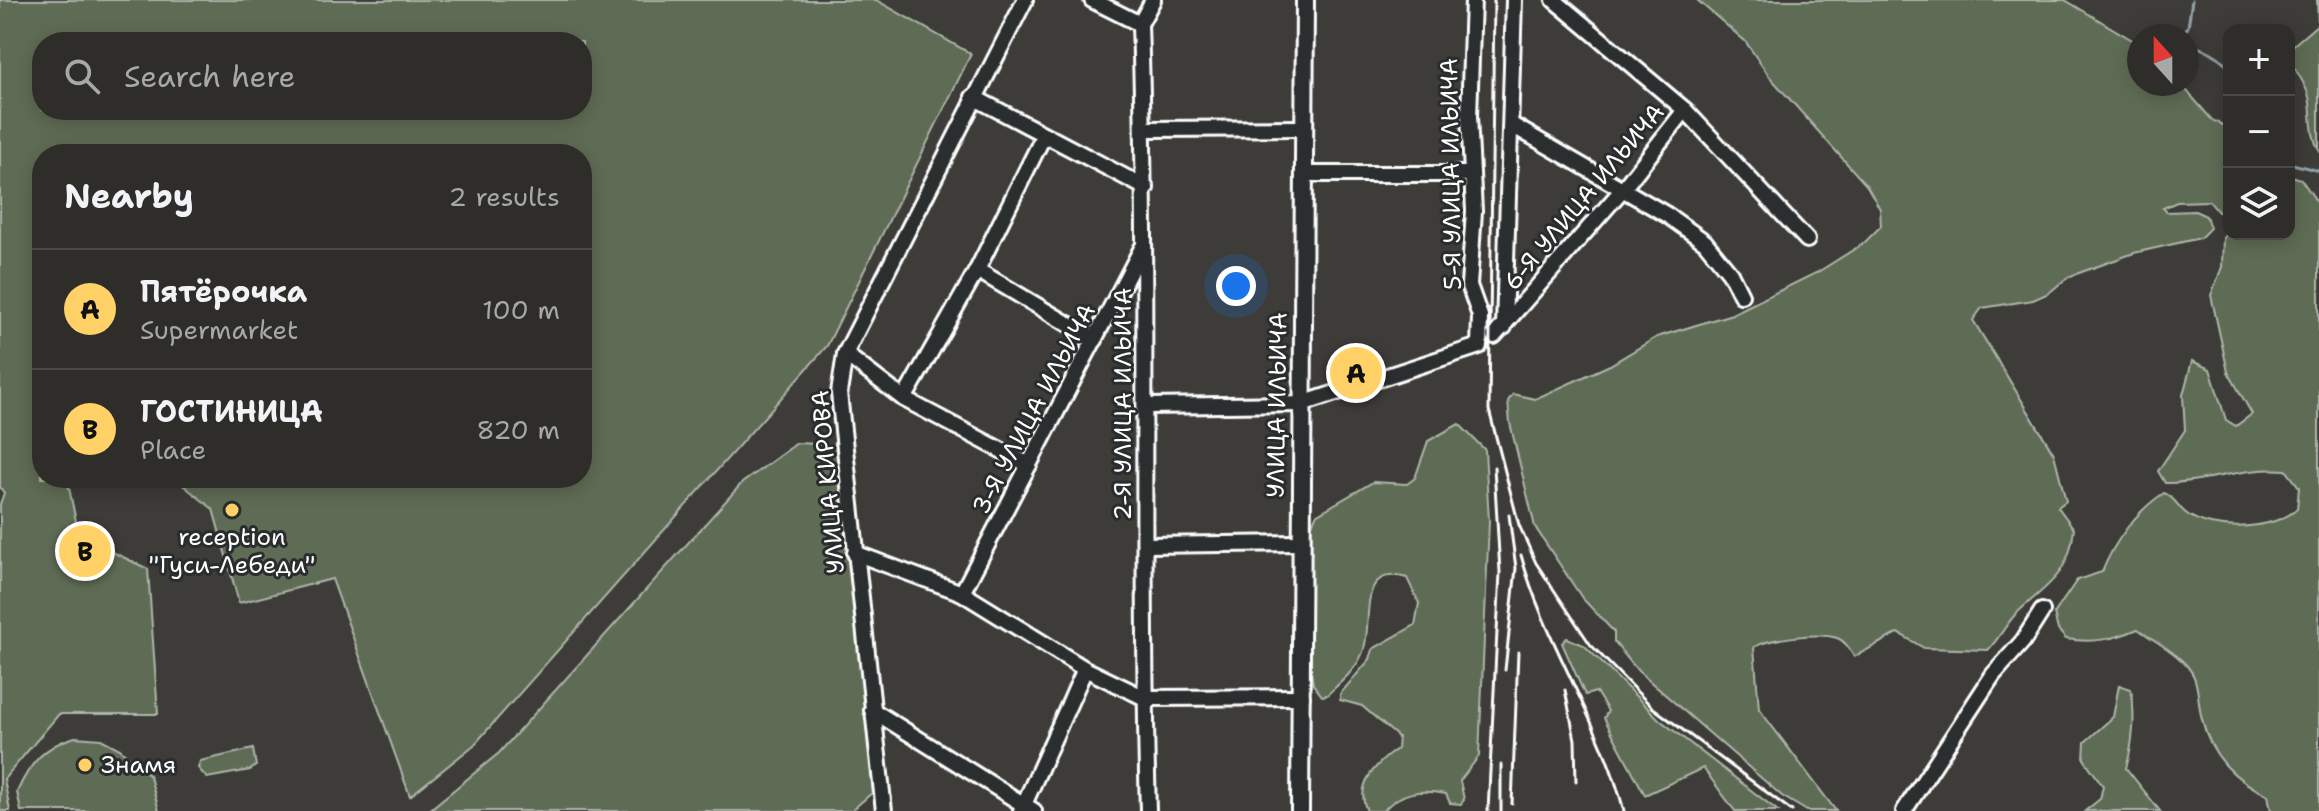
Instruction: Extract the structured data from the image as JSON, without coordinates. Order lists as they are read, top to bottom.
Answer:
{
  "streets": {
    "main road": ["УЛИЦА ИЛЬИЧА"],
    "street": [
      "5-Я УЛИЦА ИЛЬИЧА",
      "6-Я УЛИЦА ИЛЬИЧА",
      "2-Я УЛИЦА ИЛЬИЧА",
      "3-Я УЛИЦА ИЛЬИЧА",
      "УЛИЦА КИРОВА"
    ]
  },
  "crossings": [
    ["5-Я УЛИЦА ИЛЬИЧА", "УЛИЦА ИЛЬИЧА"],
    ["2-Я УЛИЦА ИЛЬИЧА", "3-Я УЛИЦА ИЛЬИЧА"]
  ],
  "places": ["reception \"Гуси-Лебеди\"", "Знамя"],
  "north": "top",
  "page": {
    "map_buttons": ["+", "−"],
    "search": "Search here",
    "heading": ["Nearby", "2 results"],
    "list": [
      {
        "mark": "A",
        "name": "Пятёрочка",
        "note": "Supermarket",
        "value": "100 m"
      },
      {
        "mark": "B",
        "name": "ГОСТИНИЦА",
        "note": "Place",
        "value": "820 m"
      }
    ],
    "pins": ["A", "B"]
  }
}
